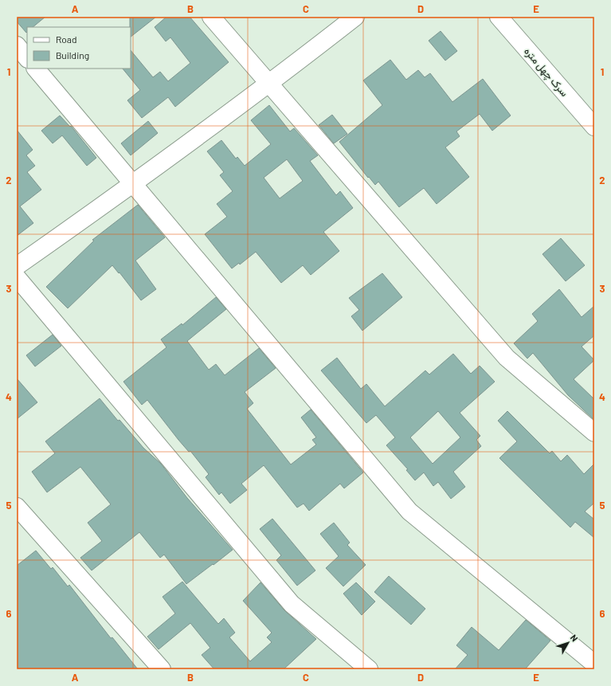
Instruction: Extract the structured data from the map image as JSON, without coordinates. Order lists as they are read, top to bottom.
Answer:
{
  "streets": {
    "street": ["سرک چهل متره"]
  },
  "legend": ["Road", "Building"],
  "north": "top right",
  "grid": {
    "columns": [
      "A",
      "B",
      "C",
      "D",
      "E"
    ],
    "rows": [
      "1",
      "2",
      "3",
      "4",
      "5",
      "6"
    ]
  }
}
